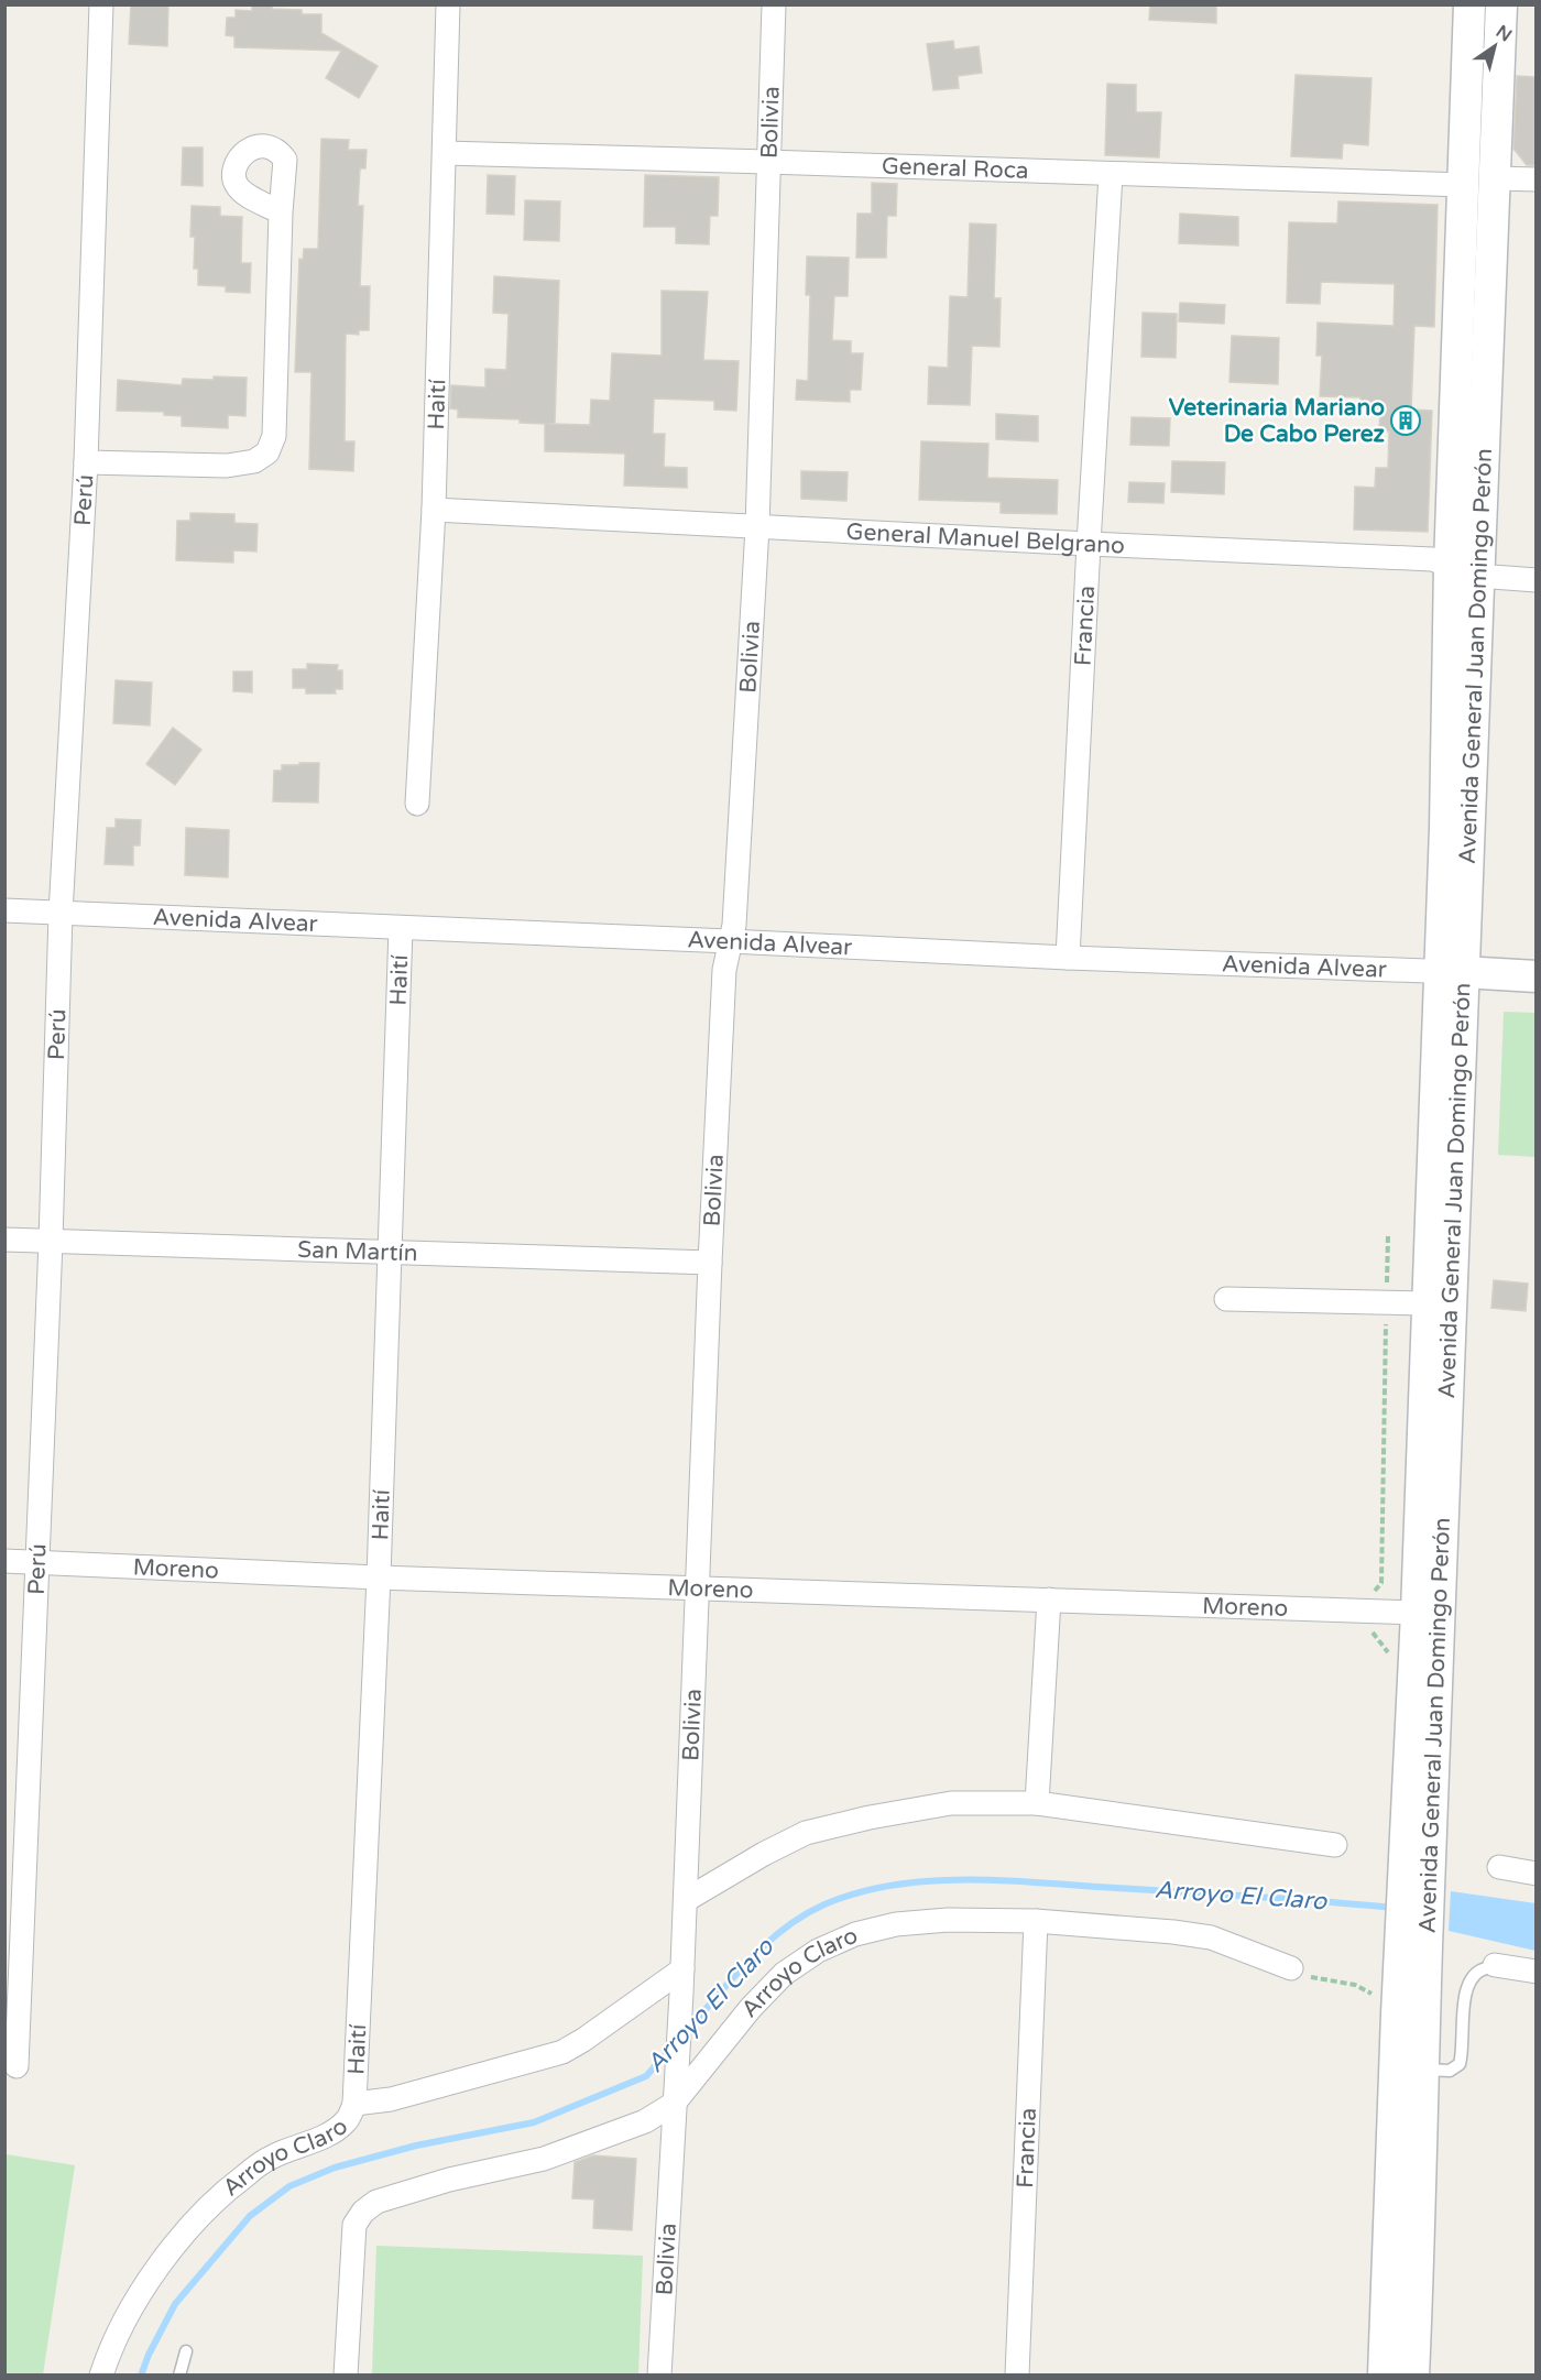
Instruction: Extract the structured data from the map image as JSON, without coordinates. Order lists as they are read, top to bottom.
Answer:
{
  "streets": {
    "main road": ["Avenida General Juan Domingo Perón", "Avenida Alvear"],
    "street": [
      "Bolivia",
      "General Roca",
      "Haití",
      "Perú",
      "General Manuel Belgrano",
      "Francia",
      "San Martín",
      "Moreno",
      "Arroyo Claro"
    ]
  },
  "crossings": [
    ["Bolivia", "General Roca"],
    ["Bolivia", "General Manuel Belgrano"],
    ["Bolivia", "Avenida Alvear"],
    ["Bolivia", "San Martín"],
    ["Bolivia", "Moreno"],
    ["Bolivia", "Arroyo Claro"],
    ["General Roca", "Haití"],
    ["General Roca", "Francia"],
    ["General Roca", "Avenida General Juan Domingo Perón"],
    ["Haití", "General Manuel Belgrano"],
    ["Haití", "Avenida Alvear"],
    ["Haití", "San Martín"],
    ["Haití", "Moreno"],
    ["Haití", "Arroyo Claro"],
    ["Perú", "Avenida Alvear"],
    ["Perú", "San Martín"],
    ["Perú", "Moreno"],
    ["General Manuel Belgrano", "Francia"],
    ["General Manuel Belgrano", "Avenida General Juan Domingo Perón"],
    ["Francia", "Avenida Alvear"],
    ["Francia", "Arroyo Claro"],
    ["Avenida General Juan Domingo Perón", "Avenida Alvear"],
    ["Avenida General Juan Domingo Perón", "Moreno"]
  ],
  "water": ["Arroyo El Claro"],
  "places": {
    "building": ["Veterinaria Mariano De Cabo Perez"]
  },
  "north": "top right"
}
